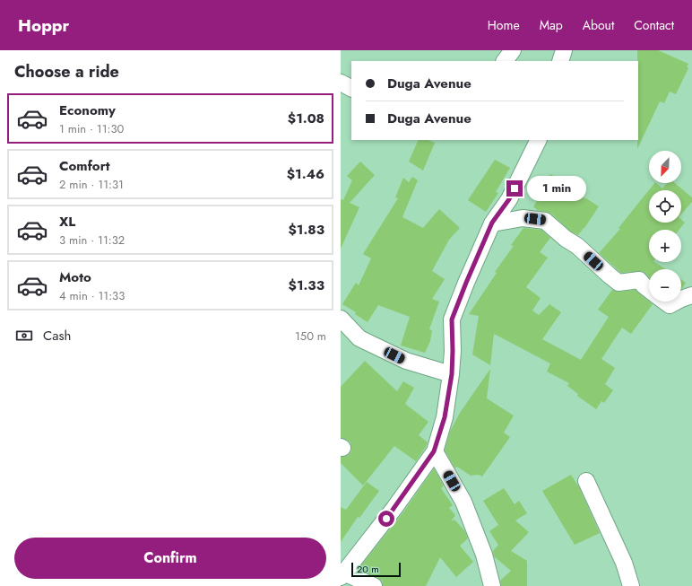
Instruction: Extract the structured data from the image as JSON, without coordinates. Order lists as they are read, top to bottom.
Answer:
{
  "scale_bar": "20 m",
  "north": "bottom left",
  "page": {
    "header": "Hoppr",
    "nav": [
      "Home",
      "Map",
      "About",
      "Contact"
    ],
    "heading": "Choose a ride",
    "banner": ["Duga Avenue", "Duga Avenue"],
    "list": [
      {
        "name": "Economy",
        "note": "1 min · 11:30",
        "value": "$1.08"
      },
      {
        "name": "Comfort",
        "note": "2 min · 11:31",
        "value": "$1.46"
      },
      {
        "name": "XL",
        "note": "3 min · 11:32",
        "value": "$1.83"
      },
      {
        "name": "Moto",
        "note": "4 min · 11:33",
        "value": "$1.33"
      }
    ],
    "map_buttons": ["+", "−"],
    "bubble": "1 min",
    "pay": ["Cash", "150 m"],
    "buttons": "Confirm",
    "scale": "20 m"
  }
}
